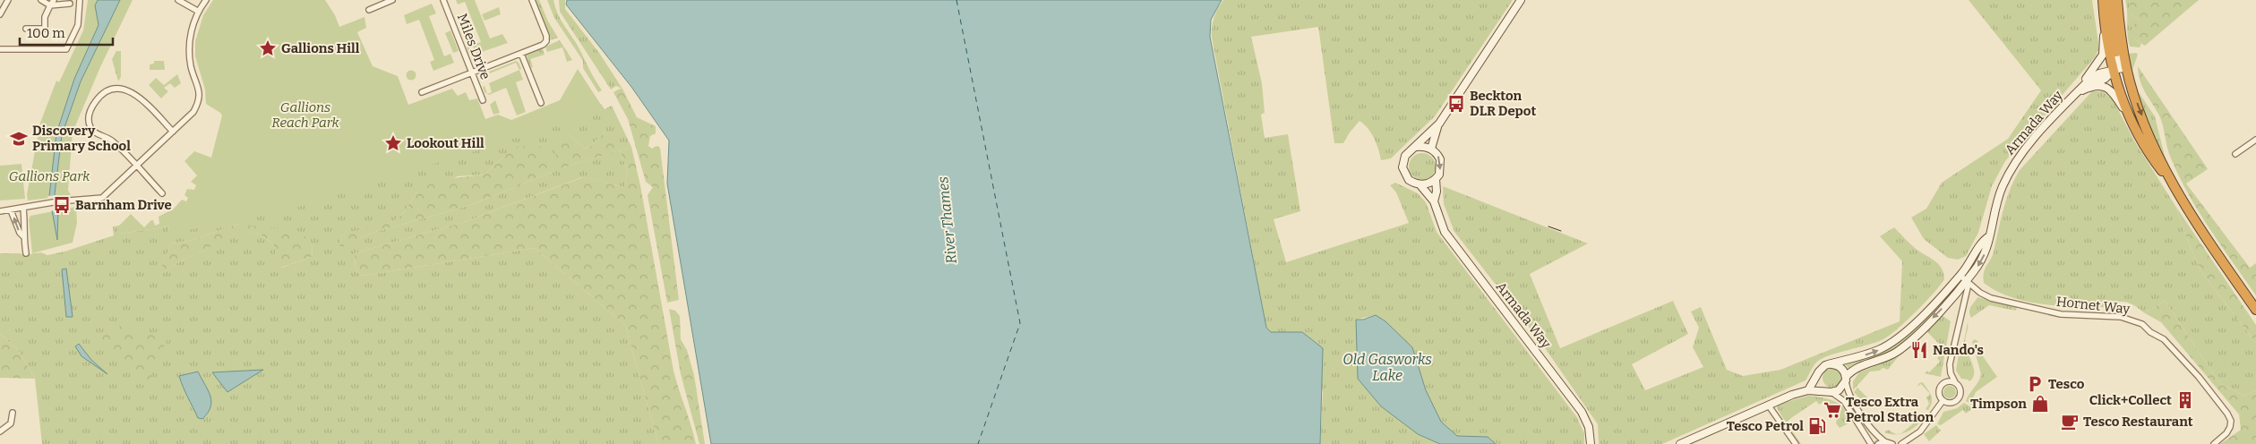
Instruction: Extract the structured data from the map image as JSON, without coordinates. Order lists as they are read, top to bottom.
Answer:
{
  "streets": {
    "street": ["Miles Drive", "Armada Way", "Hornet Way"]
  },
  "crossings": [
    ["Armada Way", "Hornet Way"]
  ],
  "water": ["River Thames", "Old Gasworks Lake"],
  "parks": ["Gallions Reach Park", "Gallions Park"],
  "places": {
    "place": ["Gallions Hill", "Lookout Hill"],
    "bus stop": ["Beckton DLR Depot", "Barnham Drive"],
    "school or university": ["Discovery Primary School"],
    "restaurant": ["Nando's"],
    "parking": ["Tesco"],
    "building": ["Click+Collect"],
    "shop": ["Timpson"],
    "supermarket": ["Tesco Extra Petrol Station"],
    "cafe": ["Tesco Restaurant"],
    "fuel station": ["Tesco Petrol"]
  },
  "scale_bar": "100 m"
}
